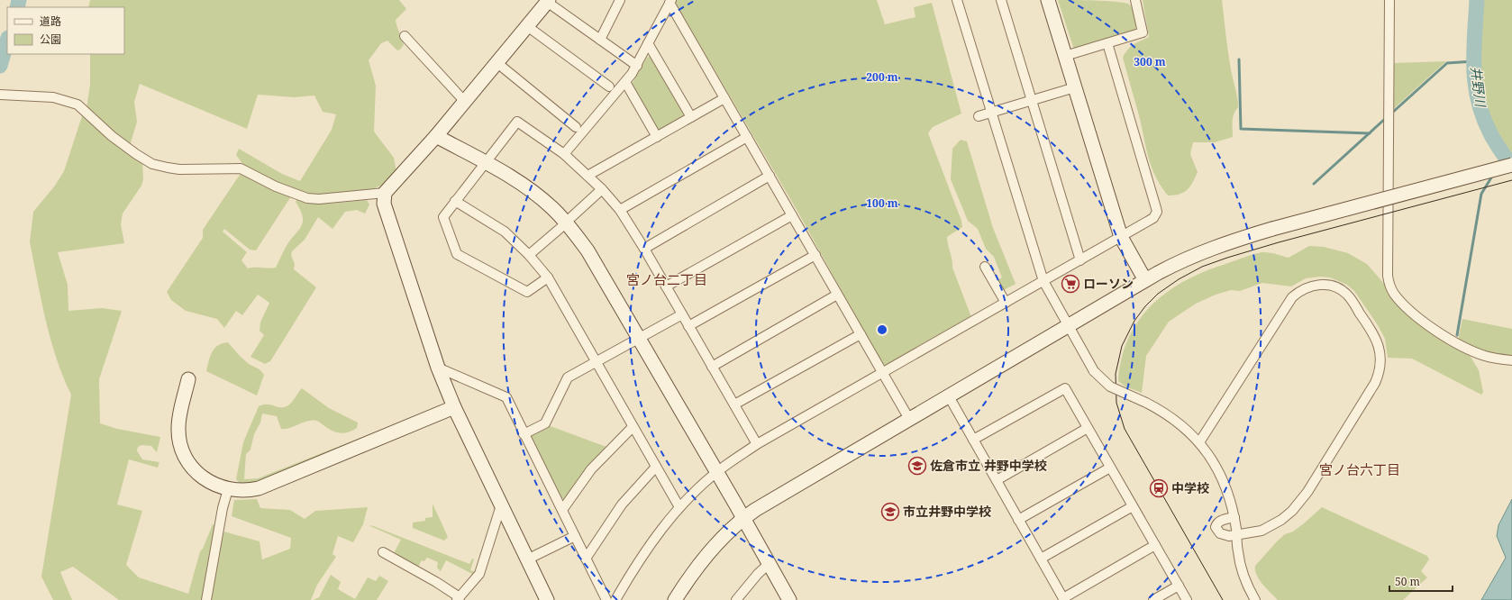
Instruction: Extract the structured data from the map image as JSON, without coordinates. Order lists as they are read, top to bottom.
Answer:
{
  "districts": ["宮ノ台二丁目", "宮ノ台六丁目"],
  "water": ["井野川"],
  "places": {
    "supermarket": ["ローソン"],
    "school or university": ["佐倉市立 井野中学校", "市立井野中学校"],
    "station": ["中学校"]
  },
  "legend": ["道路", "公園"],
  "scale_bar": "50 m",
  "rings": ["300 m", "200 m", "100 m"]
}
